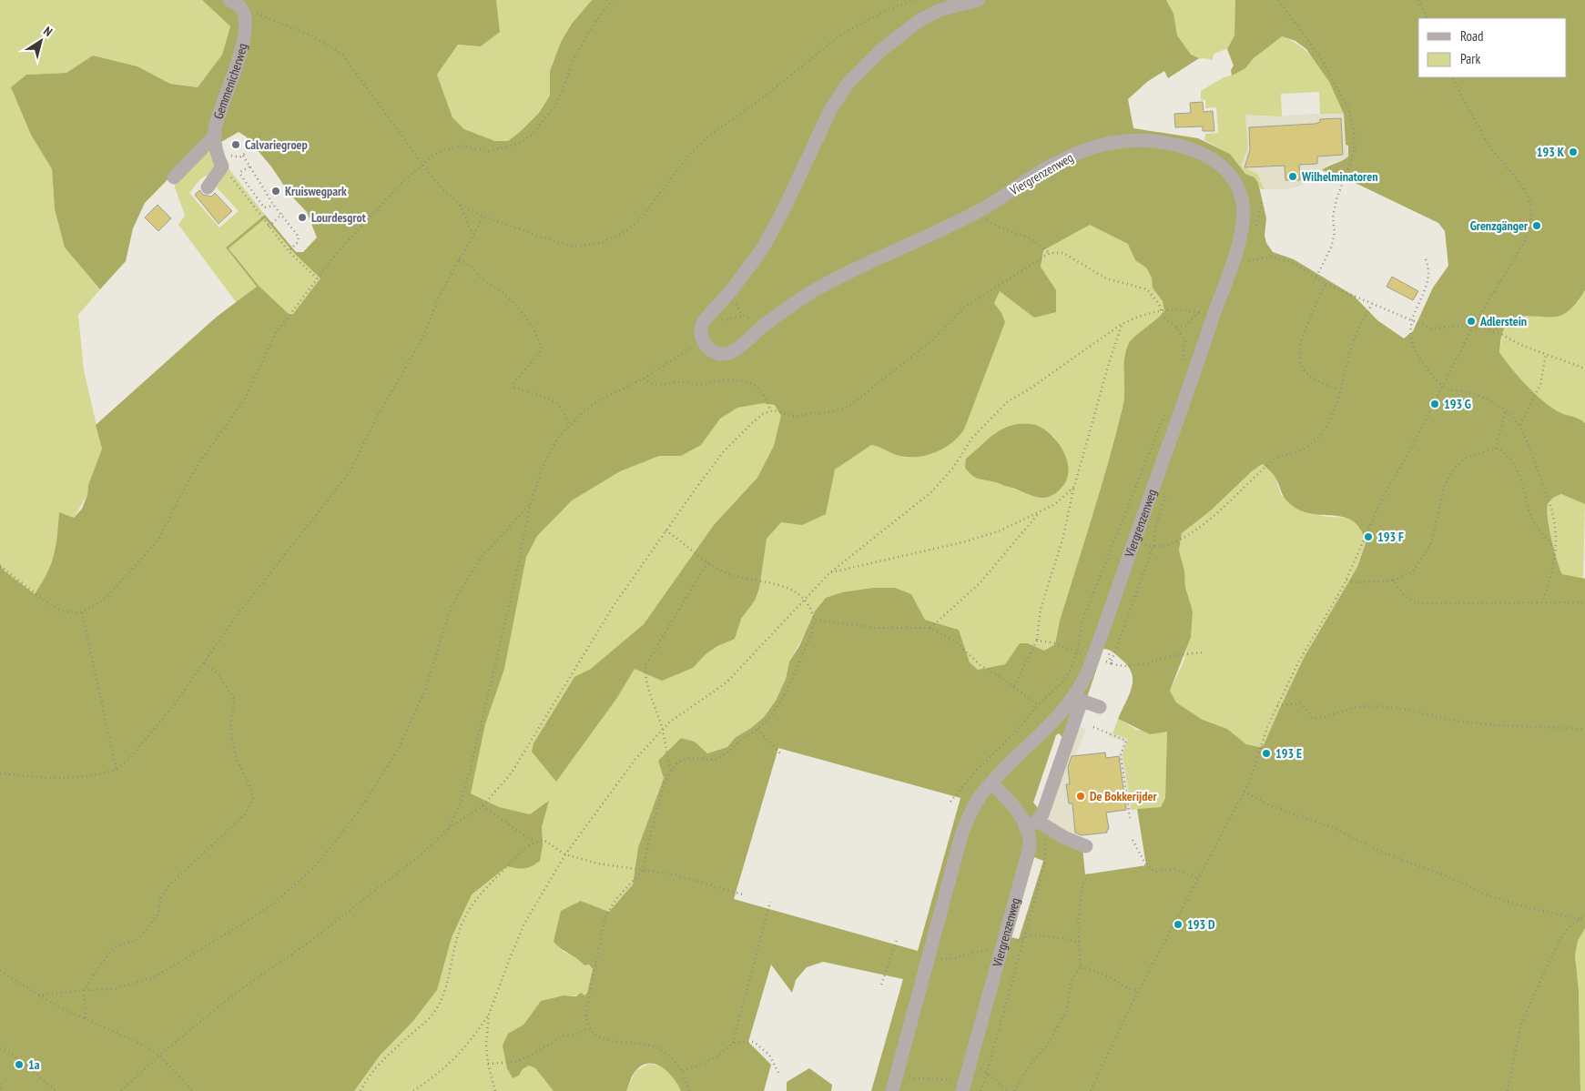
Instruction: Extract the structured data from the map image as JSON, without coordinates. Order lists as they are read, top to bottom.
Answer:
{
  "streets": {
    "street": ["Gemmenicherweg", "Viergrenzenweg"]
  },
  "places": [
    "Calvariegroep",
    "193 K",
    "Wilhelminatoren",
    "Kruiswegpark",
    "Lourdesgrot",
    "Grenzgänger",
    "Adlerstein",
    "193 G",
    "193 F",
    "193 E",
    "De Bokkerijder",
    "193 D",
    "1a"
  ],
  "legend": ["Road", "Park"],
  "north": "top right"
}
